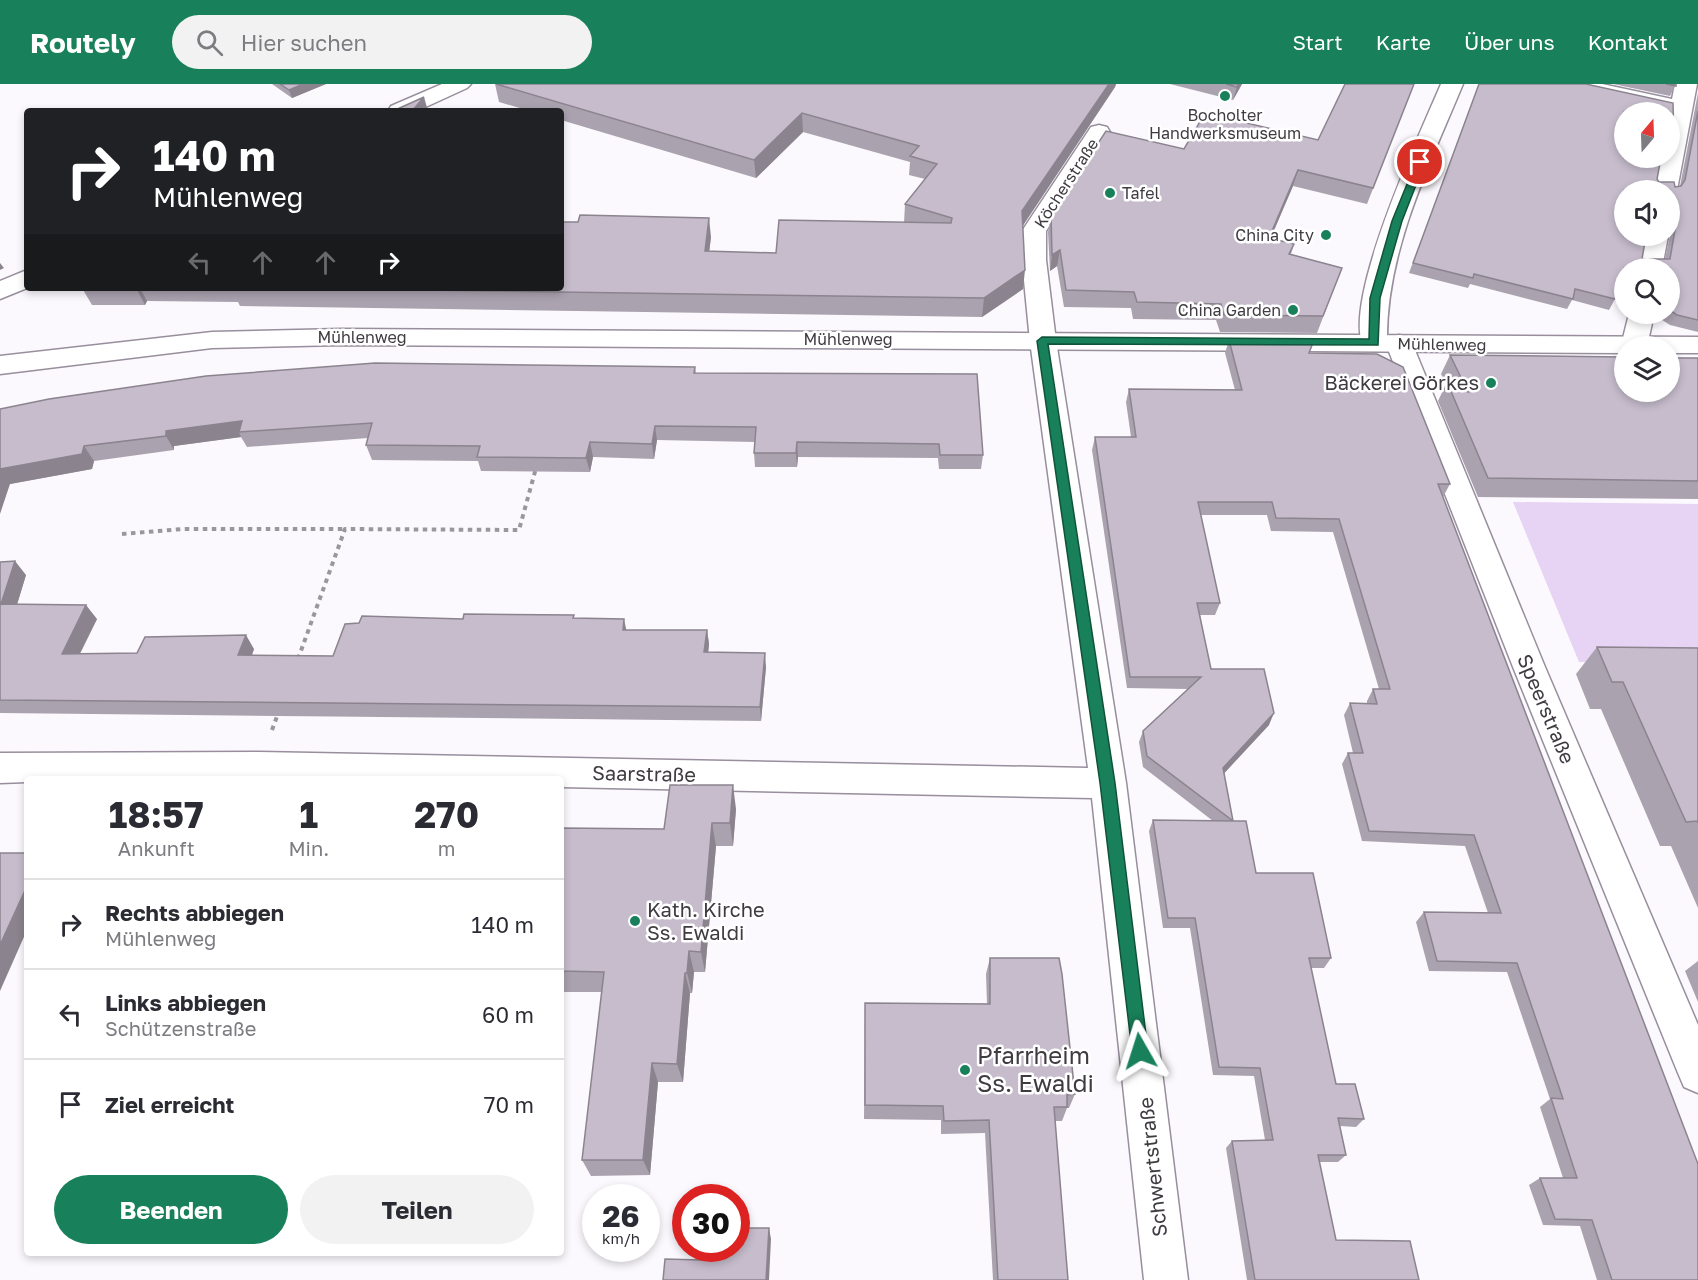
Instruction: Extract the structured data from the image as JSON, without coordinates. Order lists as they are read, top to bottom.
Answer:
{
  "streets": {
    "street": [
      "Köcherstraße",
      "Mühlenweg",
      "Speerstraße",
      "Saarstraße",
      "Schwertstraße"
    ]
  },
  "crossings": [
    ["Köcherstraße", "Mühlenweg"],
    ["Köcherstraße", "Schwertstraße"],
    ["Mühlenweg", "Speerstraße"],
    ["Mühlenweg", "Schwertstraße"],
    ["Saarstraße", "Schwertstraße"]
  ],
  "places": [
    "Bocholter Handwerksmuseum",
    "Tafel",
    "China City",
    "China Garden",
    "Bäckerei Görkes",
    "Kath. Kirche Ss. Ewaldi",
    "Pfarrheim Ss. Ewaldi"
  ],
  "north": "top",
  "page": {
    "header": "Routely",
    "search": "Hier suchen",
    "nav": [
      "Start",
      "Karte",
      "Über uns",
      "Kontakt"
    ],
    "turn": ["140 m", "Mühlenweg"],
    "eta": [
      "18:57",
      "Ankunft",
      "1",
      "Min.",
      "270",
      "m"
    ],
    "list": [
      {
        "name": "Rechts abbiegen",
        "note": "Mühlenweg",
        "value": "140 m"
      },
      {
        "name": "Links abbiegen",
        "note": "Schützenstraße",
        "value": "60 m"
      },
      {
        "name": "Ziel erreicht",
        "value": "70 m"
      }
    ],
    "buttons": ["Beenden", "Teilen"],
    "speed": "26 km/h",
    "limit": "30"
  }
}
